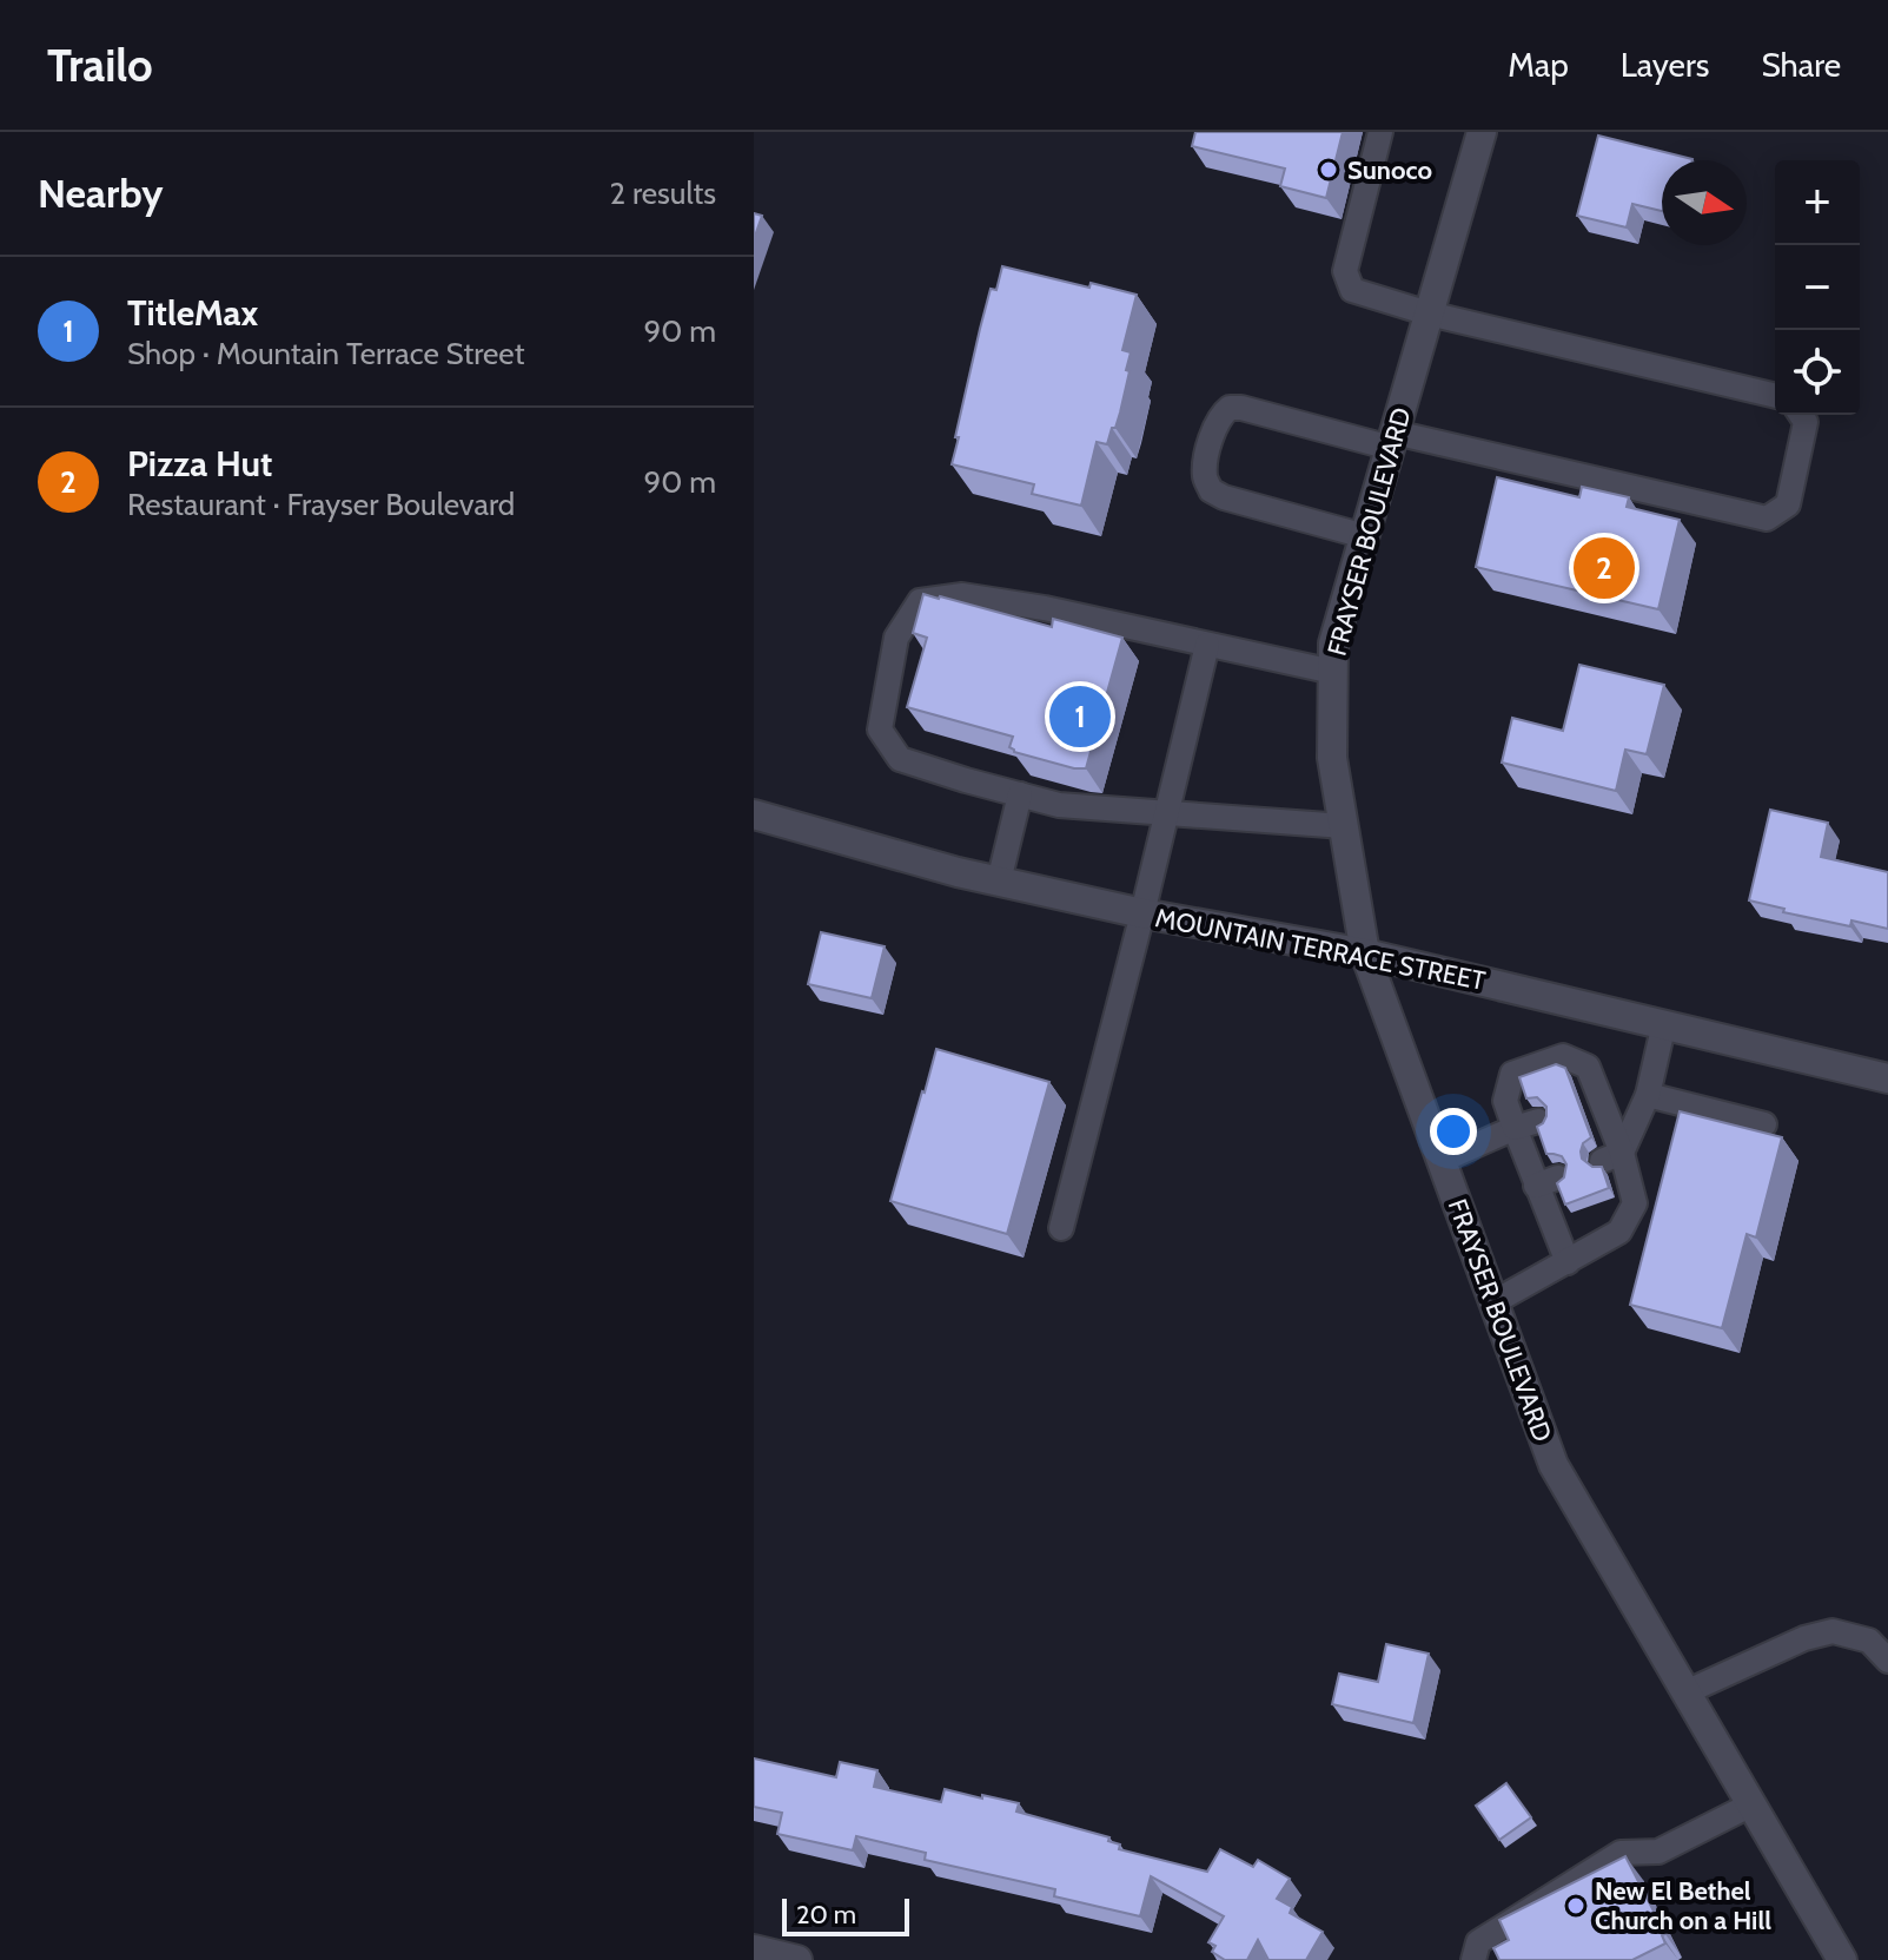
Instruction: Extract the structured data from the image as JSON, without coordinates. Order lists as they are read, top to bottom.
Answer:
{
  "streets": {
    "main road": ["FRAYSER BOULEVARD", "MOUNTAIN TERRACE STREET"]
  },
  "crossings": [
    ["FRAYSER BOULEVARD", "MOUNTAIN TERRACE STREET"]
  ],
  "places": ["Sunoco", "New El Bethel Church on a Hill"],
  "scale_bar": "20 m",
  "north": "right",
  "page": {
    "header": "Trailo",
    "nav": ["Map", "Layers", "Share"],
    "heading": ["Nearby", "2 results"],
    "map_buttons": ["+", "−"],
    "list": [
      {
        "mark": "1",
        "name": "TitleMax",
        "note": "Shop · Mountain Terrace Street",
        "value": "90 m"
      },
      {
        "mark": "2",
        "name": "Pizza Hut",
        "note": "Restaurant · Frayser Boulevard",
        "value": "90 m"
      }
    ],
    "pins": ["2", "1"],
    "scale": "20 m"
  }
}
